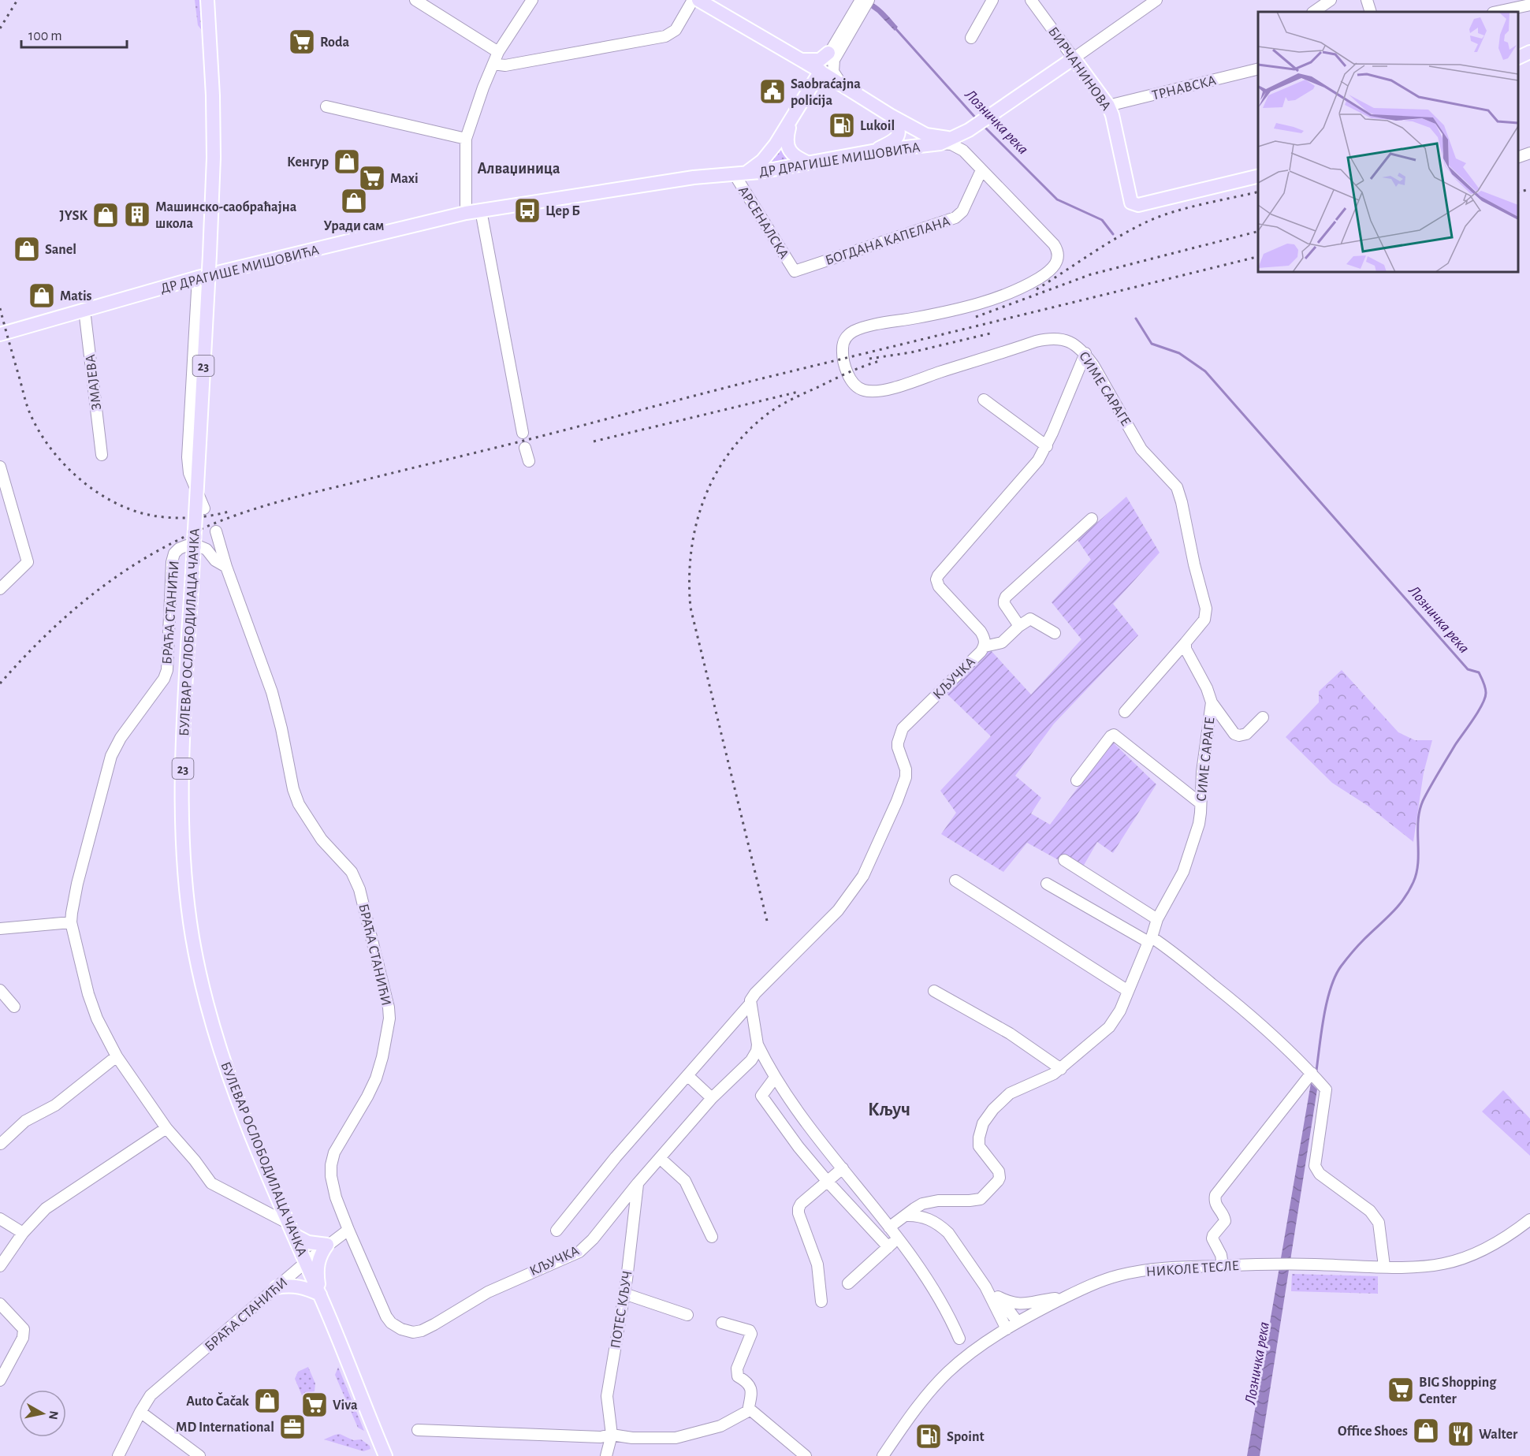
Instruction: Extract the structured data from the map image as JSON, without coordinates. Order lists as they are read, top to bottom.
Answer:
{
  "streets": {
    "main road": [
      "БИРЧАНИНОВА",
      "ДР ДРАГИШЕ МИШОВИЋА",
      "23",
      "БУЛЕВАР ОСЛОБОДИЛАЦА ЧАЧКА"
    ],
    "street": [
      "ТРНАВСКА",
      "АРСЕНАЛСКА",
      "БОГДАНА КАПЕЛАНА",
      "ЗМАЈЕВА",
      "СИМЕ САРАГЕ",
      "БРАЋА СТАНИЋИ",
      "КЉУЧКА",
      "НИКОЛЕ ТЕСЛЕ",
      "ПОТЕС КЉУЧ"
    ]
  },
  "crossings": [
    ["БИРЧАНИНОВА", "ТРНАВСКА"],
    ["БИРЧАНИНОВА", "ДР ДРАГИШЕ МИШОВИЋА"],
    ["ДР ДРАГИШЕ МИШОВИЋА", "АРСЕНАЛСКА"],
    ["ДР ДРАГИШЕ МИШОВИЋА", "ЗМАЈЕВА"],
    ["ДР ДРАГИШЕ МИШОВИЋА", "СИМЕ САРАГЕ"],
    ["АРСЕНАЛСКА", "БОГДАНА КАПЕЛАНА"],
    ["БОГДАНА КАПЕЛАНА", "СИМЕ САРАГЕ"],
    ["СИМЕ САРАГЕ", "КЉУЧКА"],
    ["БРАЋА СТАНИЋИ", "БУЛЕВАР ОСЛОБОДИЛАЦА ЧАЧКА"],
    ["БРАЋА СТАНИЋИ", "КЉУЧКА"],
    ["КЉУЧКА", "ПОТЕС КЉУЧ"]
  ],
  "districts": ["Алваџиница", "Кључ"],
  "water": ["Лозничка река"],
  "places": {
    "supermarket": [
      "Roda",
      "Maxi",
      "BIG Shopping Center",
      "Viva"
    ],
    "public building": ["Saobraćajna policija"],
    "fuel station": ["Lukoil", "Spoint"],
    "shop": [
      "Кенгур",
      "Уради сам",
      "JYSK",
      "Sanel",
      "Matis",
      "Auto Čačak",
      "Office Shoes"
    ],
    "bus stop": ["Цер Б"],
    "building": ["Машинско-саобраћајна школа"],
    "office": ["MD International"],
    "restaurant": ["Walter"]
  },
  "scale_bar": "100 m",
  "north": "right"
}
